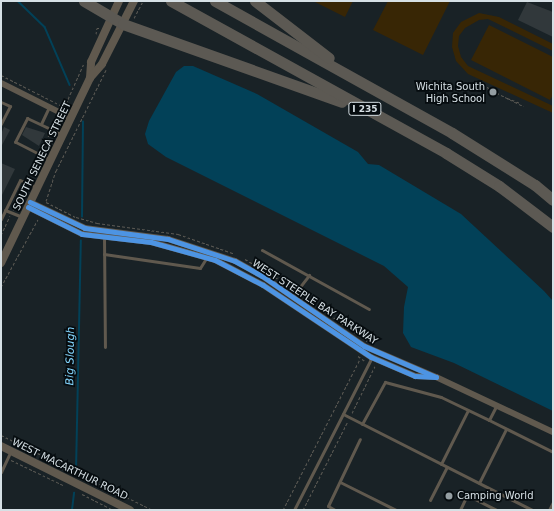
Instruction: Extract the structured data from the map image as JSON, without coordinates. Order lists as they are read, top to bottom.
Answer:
{
  "streets": {
    "highway": ["I 235"],
    "street": ["SOUTH SENECA STREET", "WEST STEEPLE BAY PARKWAY", "WEST MACARTHUR ROAD"]
  },
  "crossings": [
    ["SOUTH SENECA STREET", "WEST STEEPLE BAY PARKWAY"]
  ],
  "water": ["Big Slough"],
  "places": ["Wichita South High School", "Camping World"]
}
